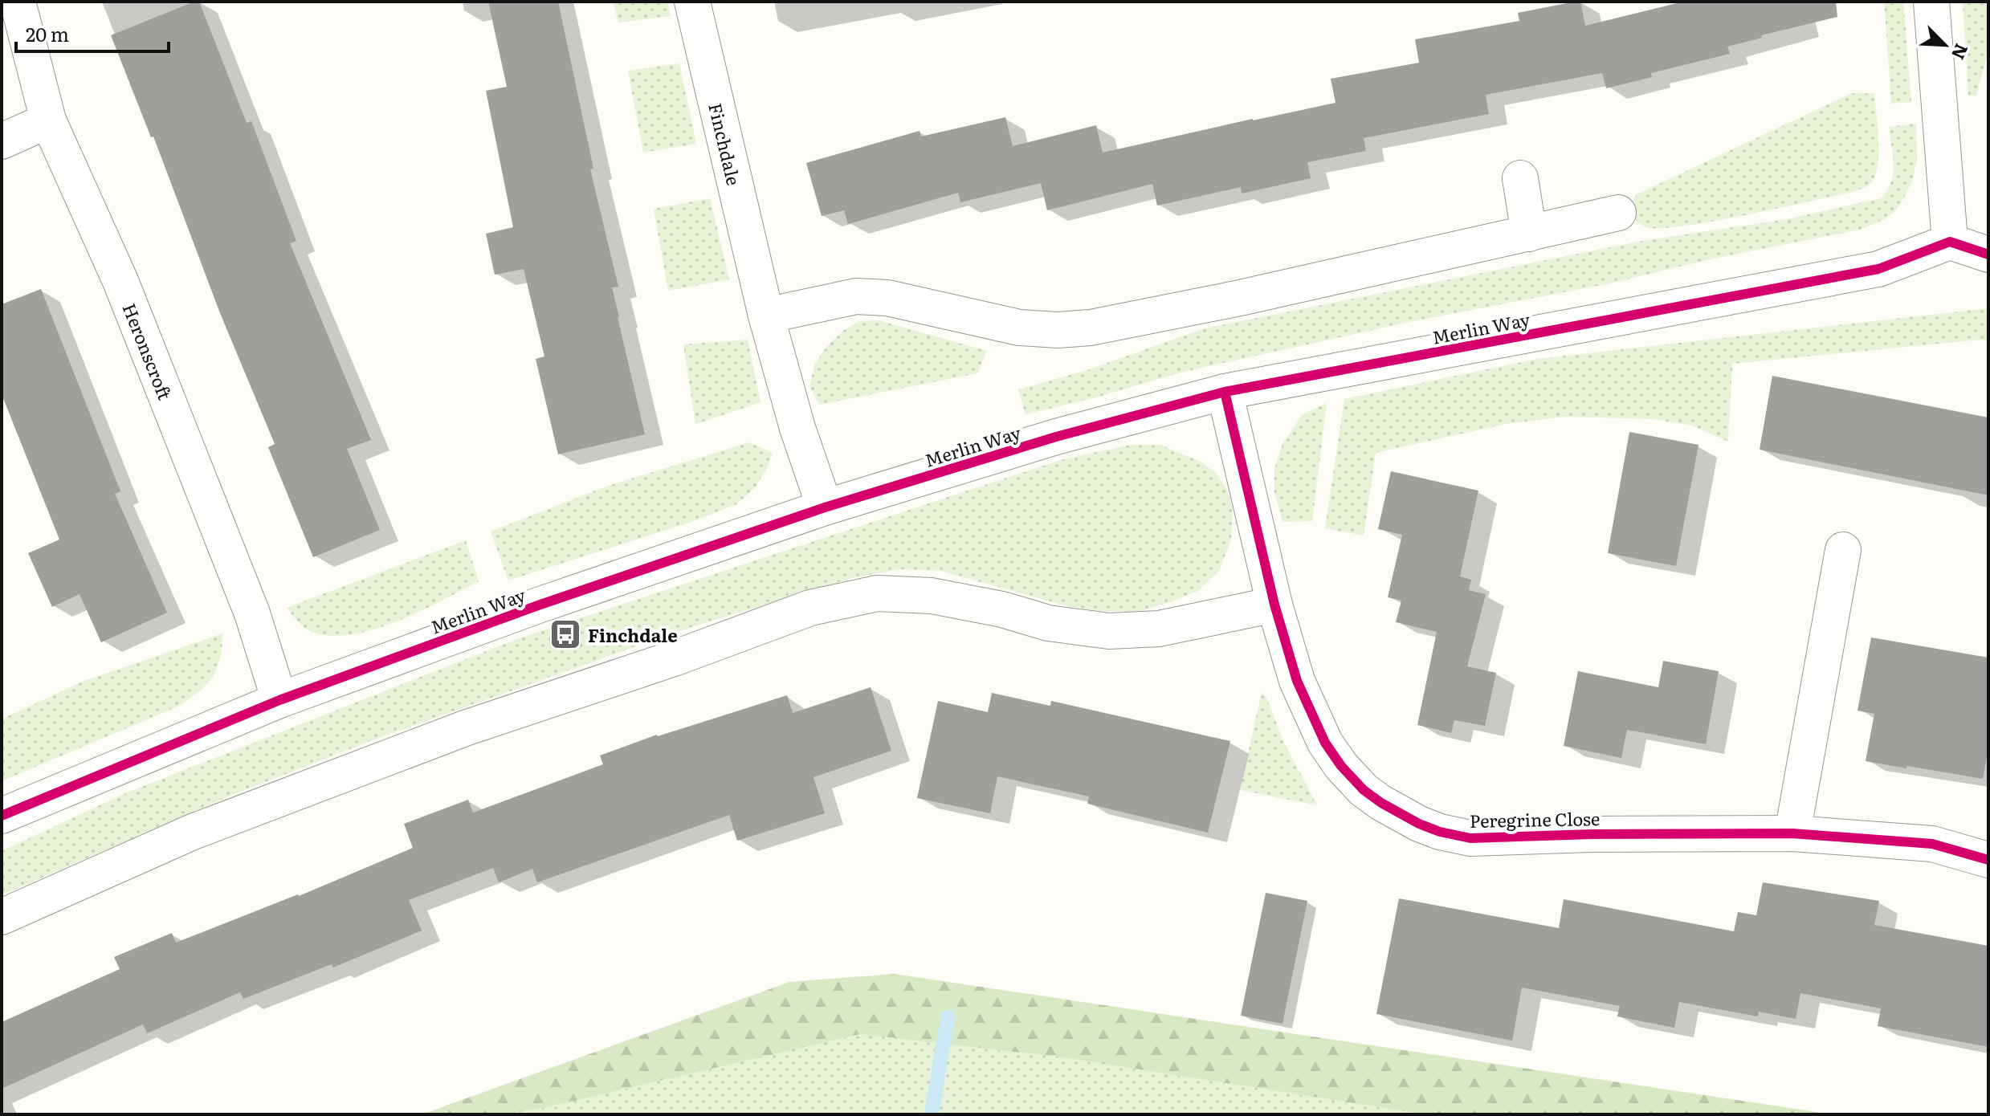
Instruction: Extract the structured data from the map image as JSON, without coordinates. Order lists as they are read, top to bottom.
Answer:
{
  "streets": {
    "street": [
      "Finchdale",
      "Merlin Way",
      "Heronscroft",
      "Peregrine Close"
    ]
  },
  "crossings": [
    ["Finchdale", "Merlin Way"],
    ["Merlin Way", "Heronscroft"],
    ["Merlin Way", "Peregrine Close"]
  ],
  "places": {
    "bus stop": ["Finchdale"]
  },
  "scale_bar": "20 m",
  "north": "bottom right"
}
